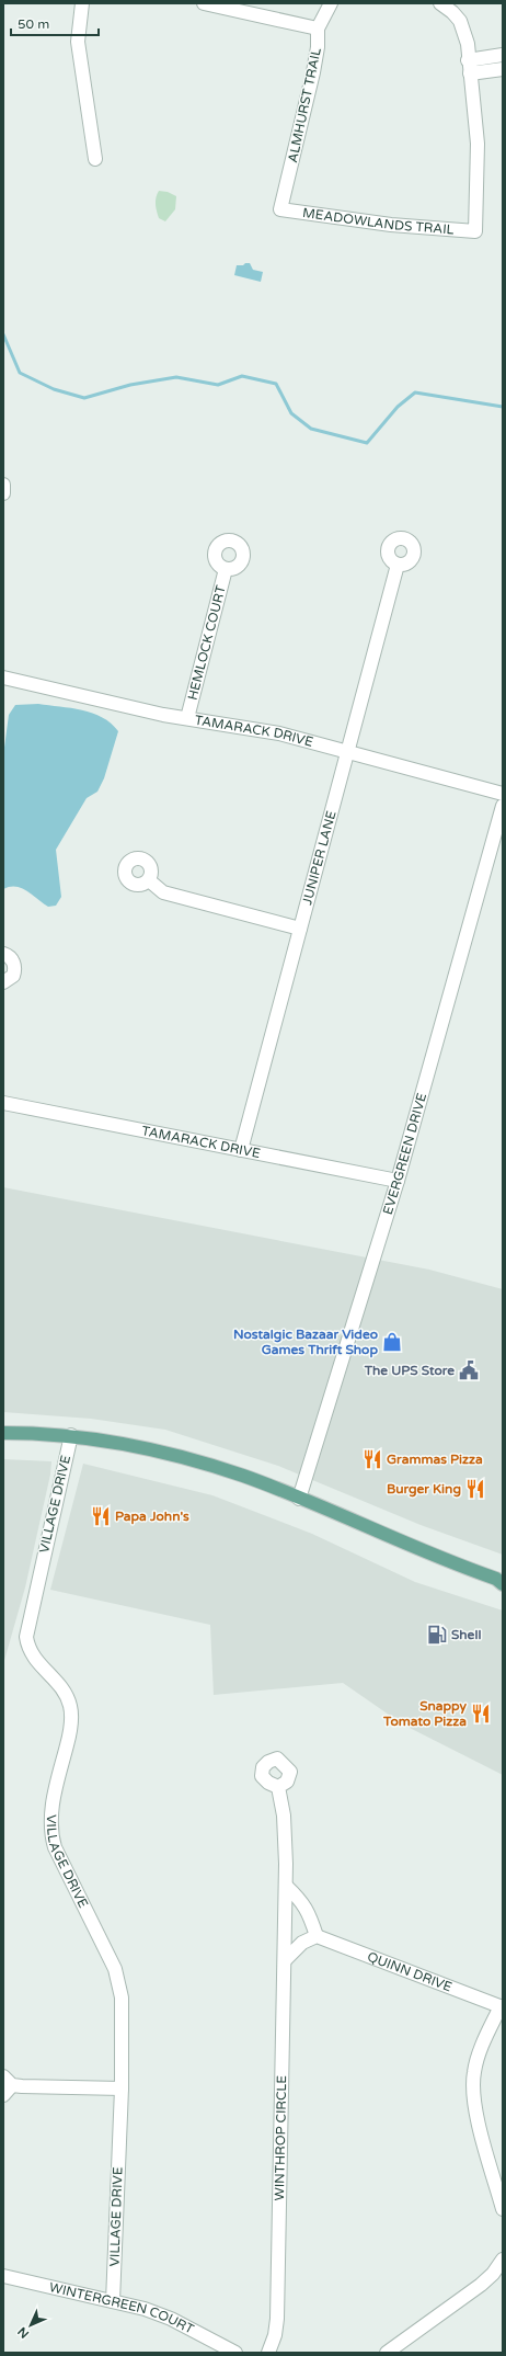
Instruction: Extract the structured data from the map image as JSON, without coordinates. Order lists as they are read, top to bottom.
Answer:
{
  "streets": {
    "street": [
      "ALMHURST TRAIL",
      "MEADOWLANDS TRAIL",
      "HEMLOCK COURT",
      "TAMARACK DRIVE",
      "JUNIPER LANE",
      "EVERGREEN DRIVE",
      "VILLAGE DRIVE",
      "QUINN DRIVE",
      "WINTHROP CIRCLE",
      "WINTERGREEN COURT"
    ]
  },
  "crossings": [
    ["ALMHURST TRAIL", "MEADOWLANDS TRAIL"],
    ["HEMLOCK COURT", "TAMARACK DRIVE"],
    ["TAMARACK DRIVE", "JUNIPER LANE"],
    ["TAMARACK DRIVE", "EVERGREEN DRIVE"],
    ["VILLAGE DRIVE", "WINTERGREEN COURT"]
  ],
  "places": {
    "shop": ["Nostalgic Bazaar Video Games Thrift Shop"],
    "public building": ["The UPS Store"],
    "restaurant": [
      "Grammas Pizza",
      "Burger King",
      "Papa John's",
      "Snappy Tomato Pizza"
    ],
    "fuel station": ["Shell"]
  },
  "scale_bar": "50 m",
  "north": "bottom left"
}
